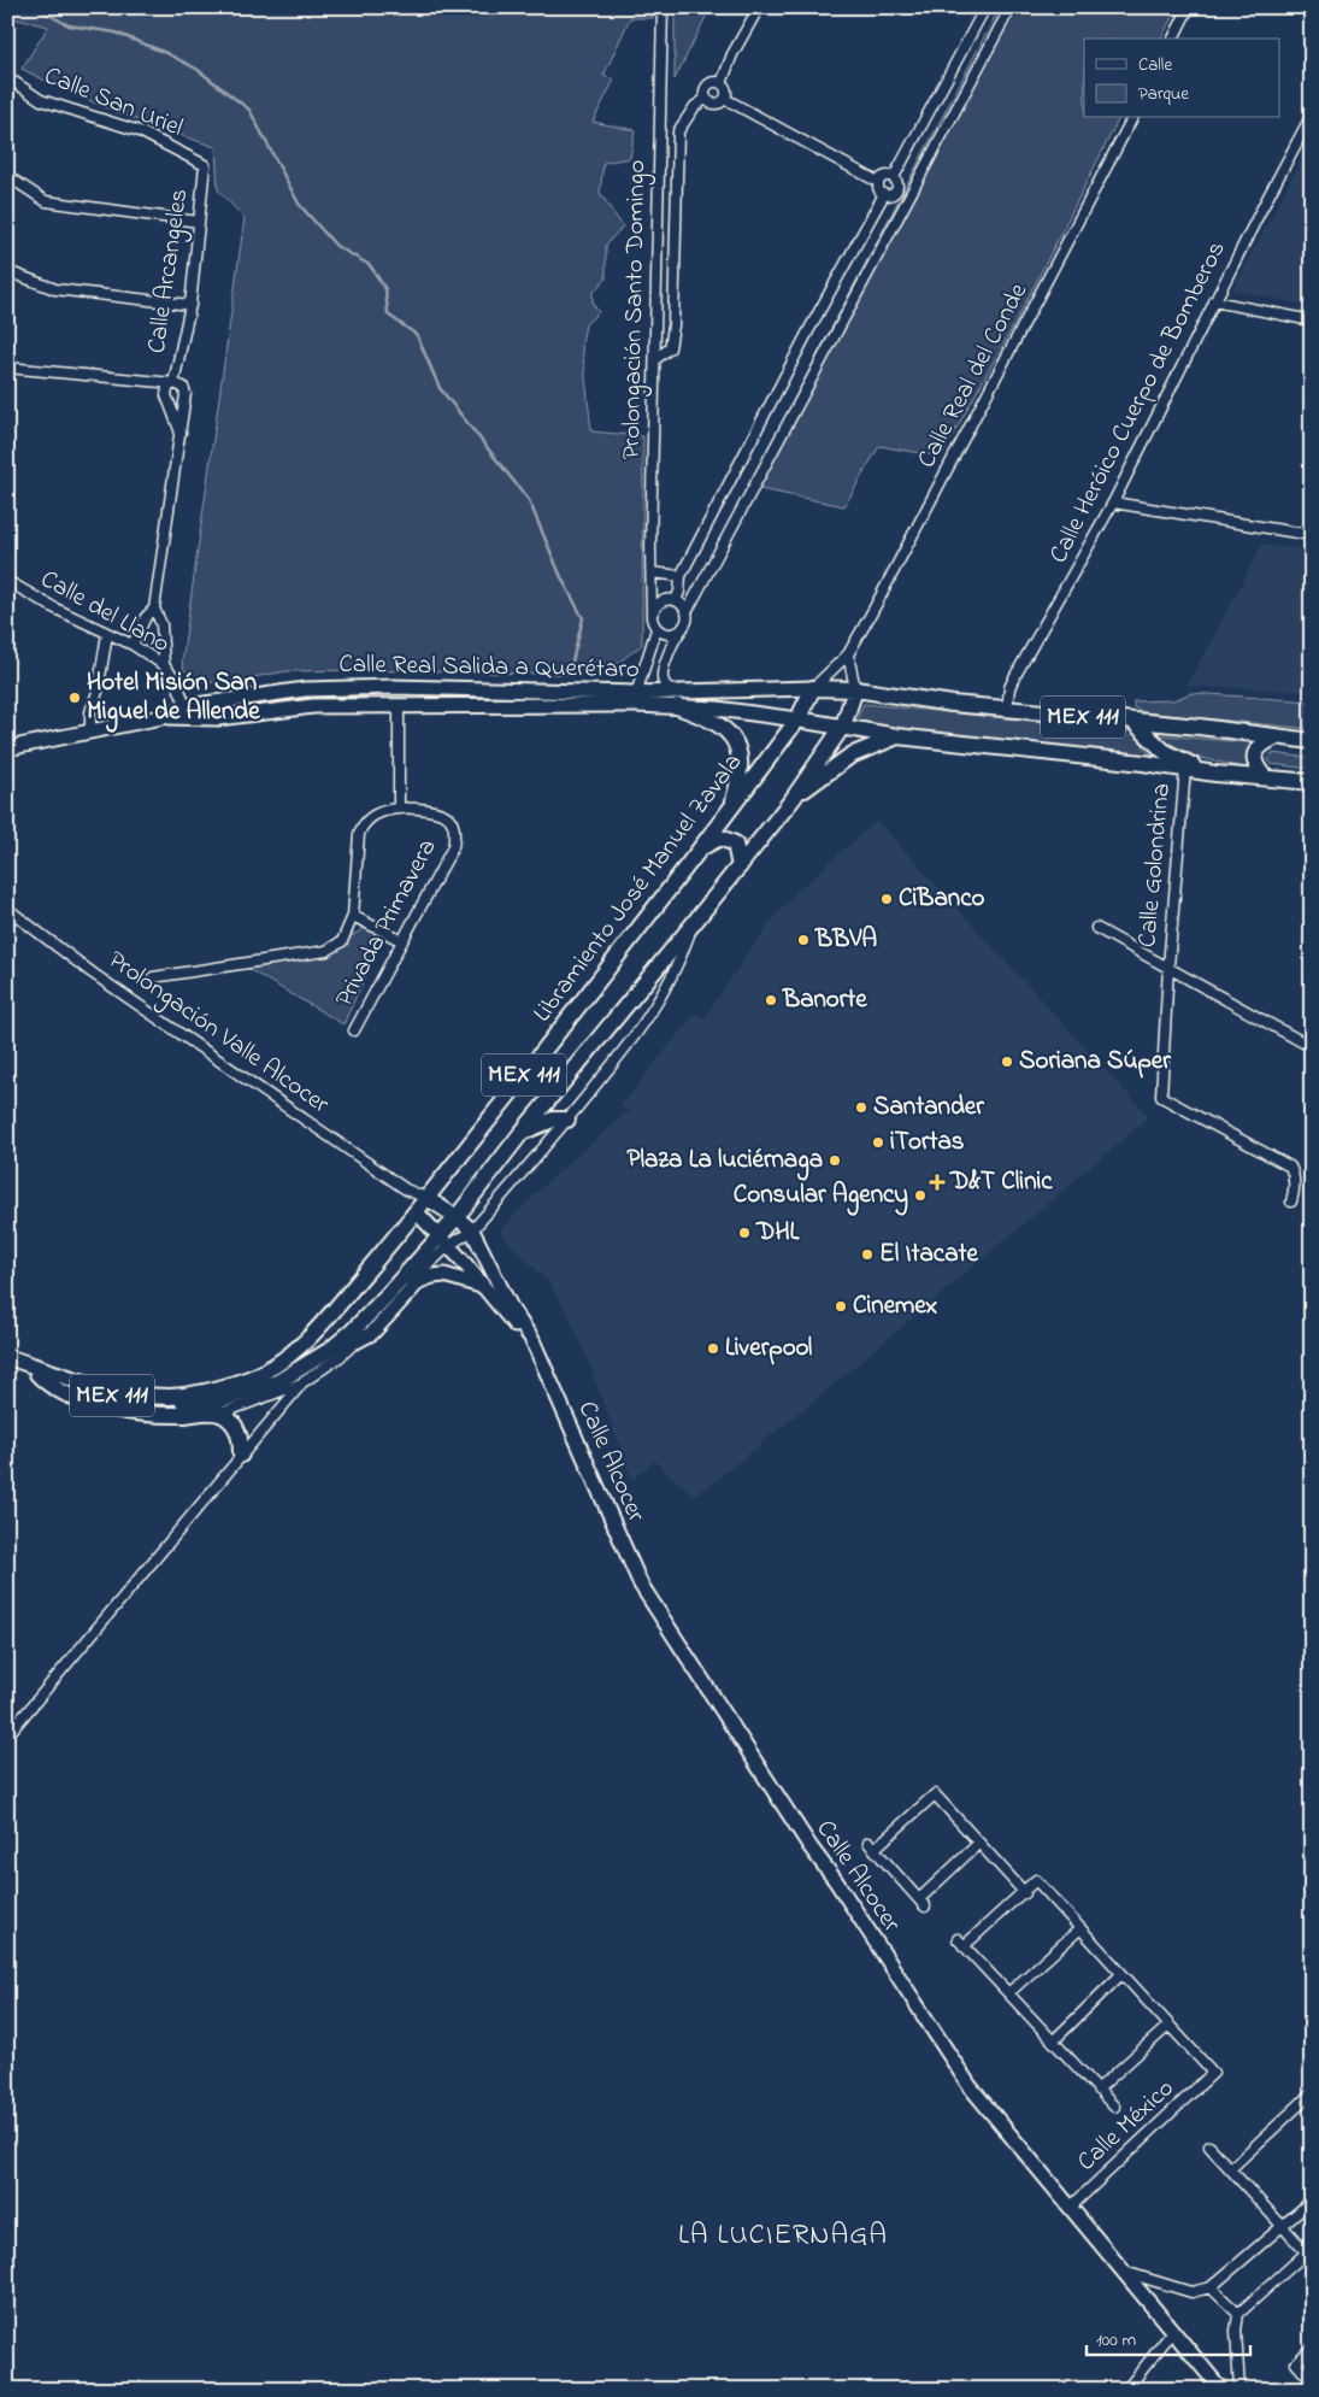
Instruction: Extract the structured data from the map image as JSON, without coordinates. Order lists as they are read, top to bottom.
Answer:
{
  "streets": {
    "main road": ["MEX 111", "Libramiento José Manuel Zavala"],
    "street": [
      "Calle San Uriel",
      "Calle Arcangeles",
      "Prolongación Santo Domingo",
      "Calle Real del Conde",
      "Calle Heróico Cuerpo de Bomberos",
      "Calle del Llano",
      "Calle Real Salida a Querétaro",
      "Calle Golondrina",
      "Privada Primavera",
      "Prolongación Valle Alcocer",
      "Calle Alcocer",
      "Calle México"
    ]
  },
  "crossings": [
    ["Calle San Uriel", "Calle Arcangeles"],
    ["Calle Arcangeles", "Calle del Llano"],
    ["Calle Real del Conde", "Calle Real Salida a Querétaro"],
    ["Calle Real del Conde", "MEX 111"],
    ["Calle Heróico Cuerpo de Bomberos", "MEX 111"],
    ["Calle del Llano", "Calle Real Salida a Querétaro"],
    ["Calle Real Salida a Querétaro", "MEX 111"],
    ["Calle Real Salida a Querétaro", "Libramiento José Manuel Zavala"],
    ["Calle Real Salida a Querétaro", "Privada Primavera"],
    ["MEX 111", "Calle Golondrina"],
    ["MEX 111", "Libramiento José Manuel Zavala"],
    ["MEX 111", "Calle Alcocer"],
    ["Libramiento José Manuel Zavala", "Prolongación Valle Alcocer"],
    ["Libramiento José Manuel Zavala", "Calle Alcocer"],
    ["Prolongación Valle Alcocer", "Calle Alcocer"],
    ["Calle Alcocer", "Calle México"]
  ],
  "districts": ["LA LUCIERNAGA"],
  "places": {
    "other": [
      "Hotel Misión San Miguel de Allende",
      "CiBanco",
      "BBVA",
      "Banorte",
      "Soriana Súper",
      "Santander",
      "iTortas",
      "Plaza La luciérnaga",
      "Consular Agency",
      "DHL",
      "El Itacate",
      "Cinemex",
      "Liverpool"
    ],
    "health": ["D&T Clinic"]
  },
  "legend": ["Calle", "Parque"],
  "scale_bar": "100 m"
}
